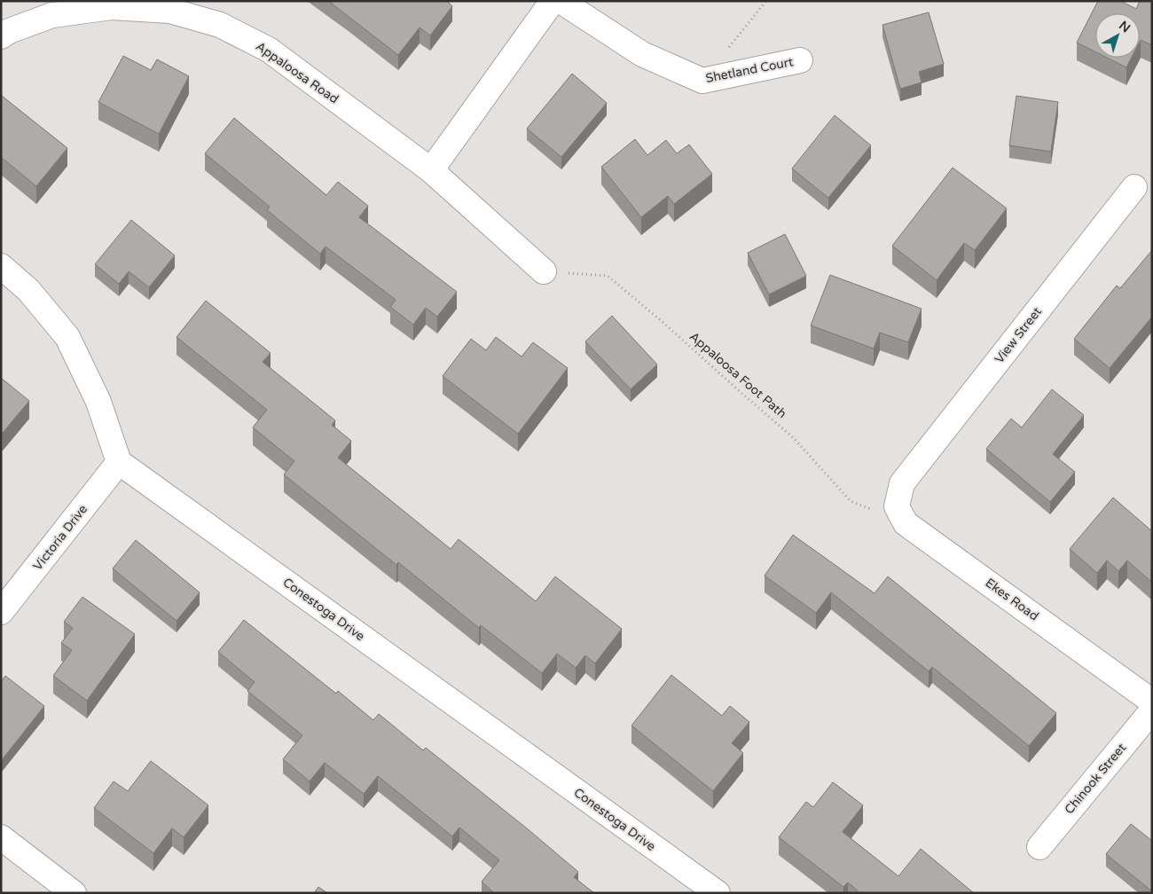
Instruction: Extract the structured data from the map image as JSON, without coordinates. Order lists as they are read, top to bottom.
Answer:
{
  "streets": {
    "street": [
      "Shetland Court",
      "Appaloosa Road",
      "View Street",
      "Victoria Drive",
      "Ekes Road",
      "Conestoga Drive",
      "Chinook Street"
    ],
    "path": ["Appaloosa Foot Path"]
  },
  "crossings": [
    ["Appaloosa Road", "Appaloosa Foot Path"],
    ["View Street", "Appaloosa Foot Path"],
    ["View Street", "Ekes Road"],
    ["Appaloosa Foot Path", "Ekes Road"],
    ["Victoria Drive", "Conestoga Drive"]
  ],
  "north": "top right"
}
